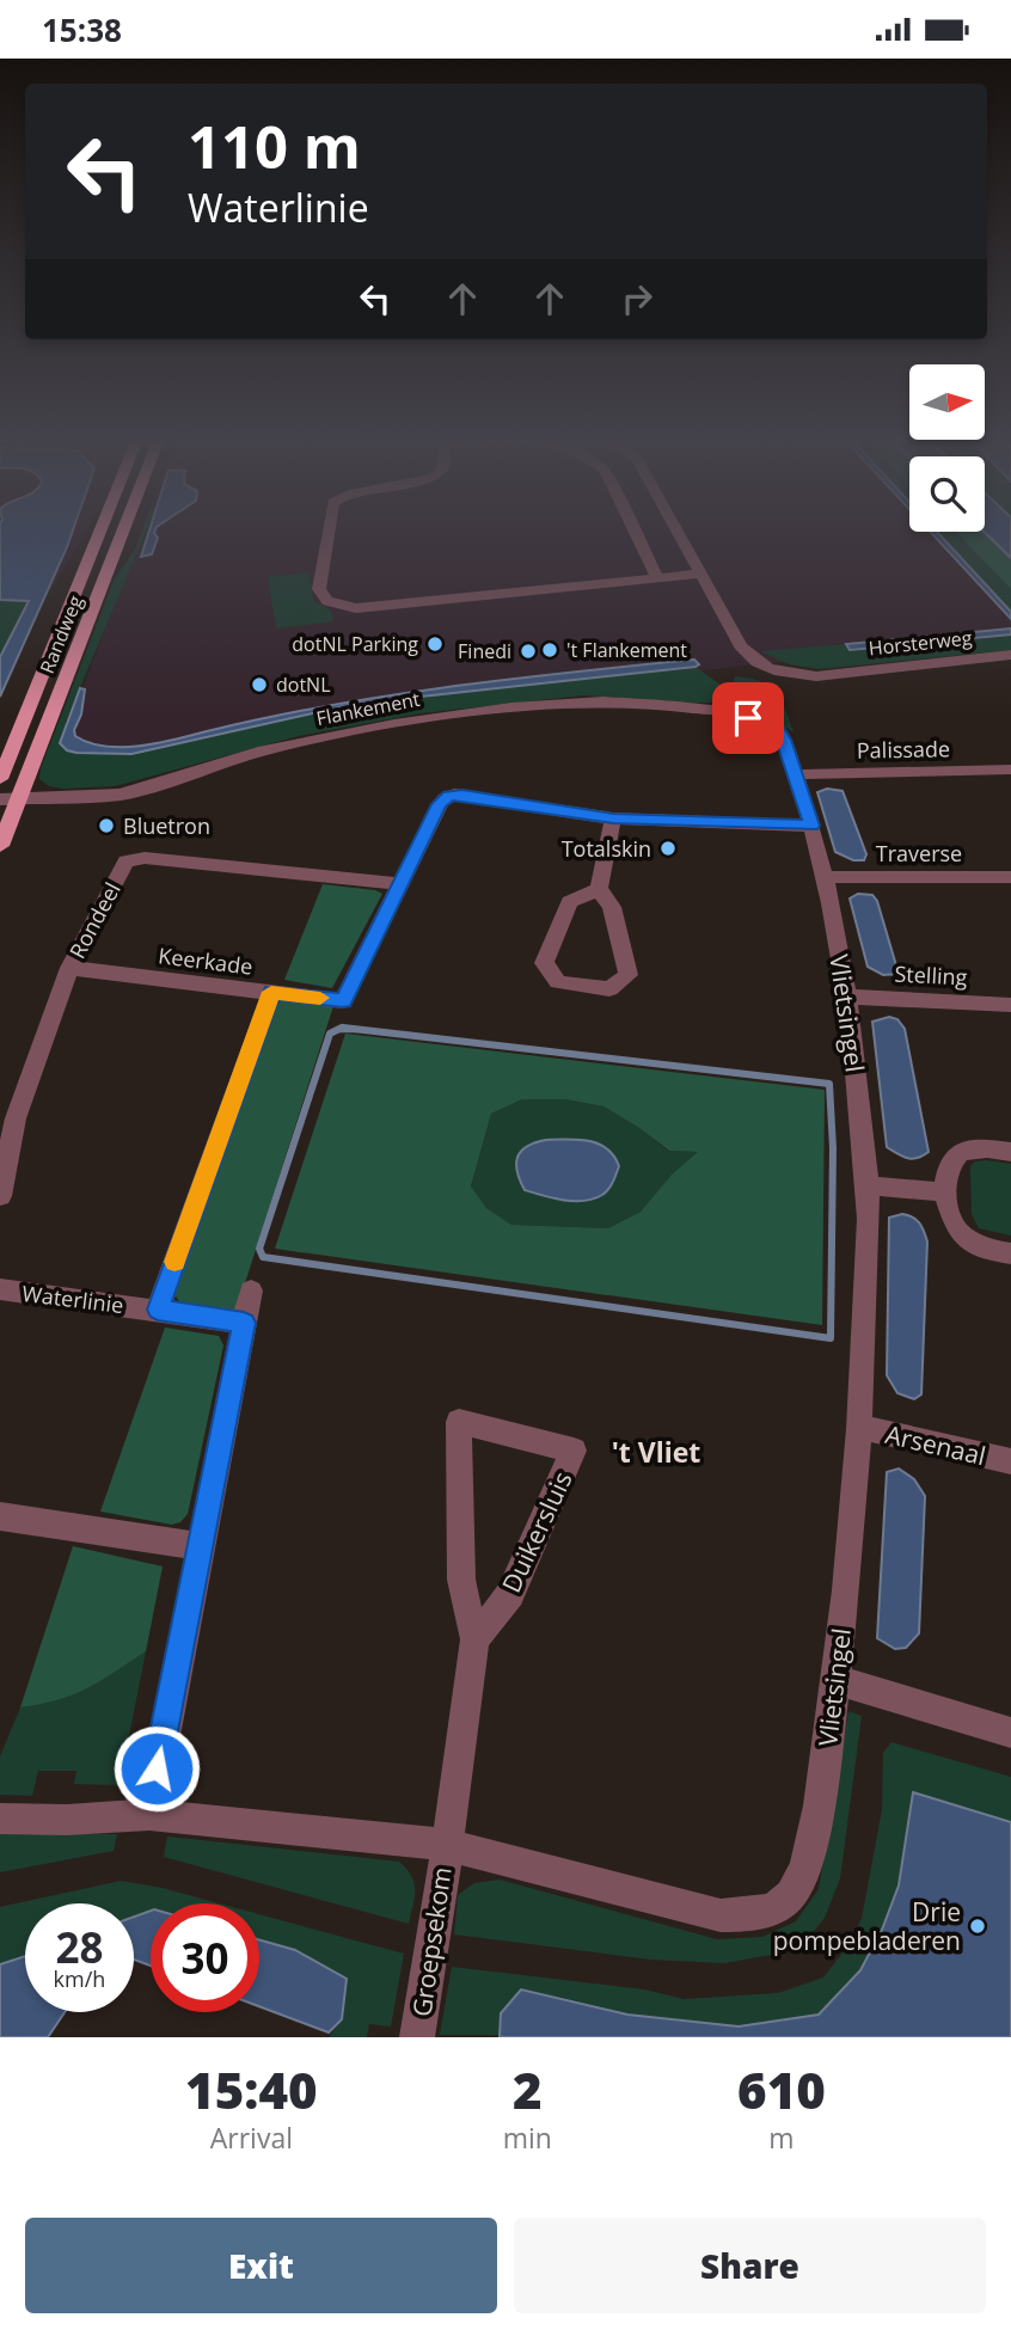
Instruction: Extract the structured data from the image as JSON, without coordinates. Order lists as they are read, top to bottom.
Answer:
{
  "streets": {
    "main road": ["Randweg"],
    "street": [
      "Horsterweg",
      "Flankement",
      "Palissade",
      "Traverse",
      "Rondeel",
      "Keerkade",
      "Stelling",
      "Vlietsingel",
      "Waterlinie",
      "Arsenaal",
      "Duikersluis",
      "Groepsekom"
    ]
  },
  "crossings": [
    ["Randweg", "Flankement"],
    ["Flankement", "Vlietsingel"],
    ["Palissade", "Vlietsingel"],
    ["Traverse", "Vlietsingel"],
    ["Rondeel", "Keerkade"],
    ["Keerkade", "Vlietsingel"],
    ["Stelling", "Vlietsingel"],
    ["Vlietsingel", "Arsenaal"],
    ["Vlietsingel", "Duikersluis"],
    ["Vlietsingel", "Groepsekom"],
    ["Duikersluis", "Groepsekom"]
  ],
  "districts": ["'t Vliet"],
  "places": [
    "dotNL Parking",
    "'t Flankement",
    "Finedi",
    "dotNL",
    "Bluetron",
    "Totalskin",
    "Drie pompebladeren"
  ],
  "north": "right",
  "page": {
    "status": "15:38",
    "turn": ["110 m", "Waterlinie"],
    "speed": "28 km/h",
    "limit": "30",
    "eta": [
      "15:40",
      "Arrival",
      "2",
      "min",
      "610",
      "m"
    ],
    "buttons": ["Exit", "Share"]
  }
}
